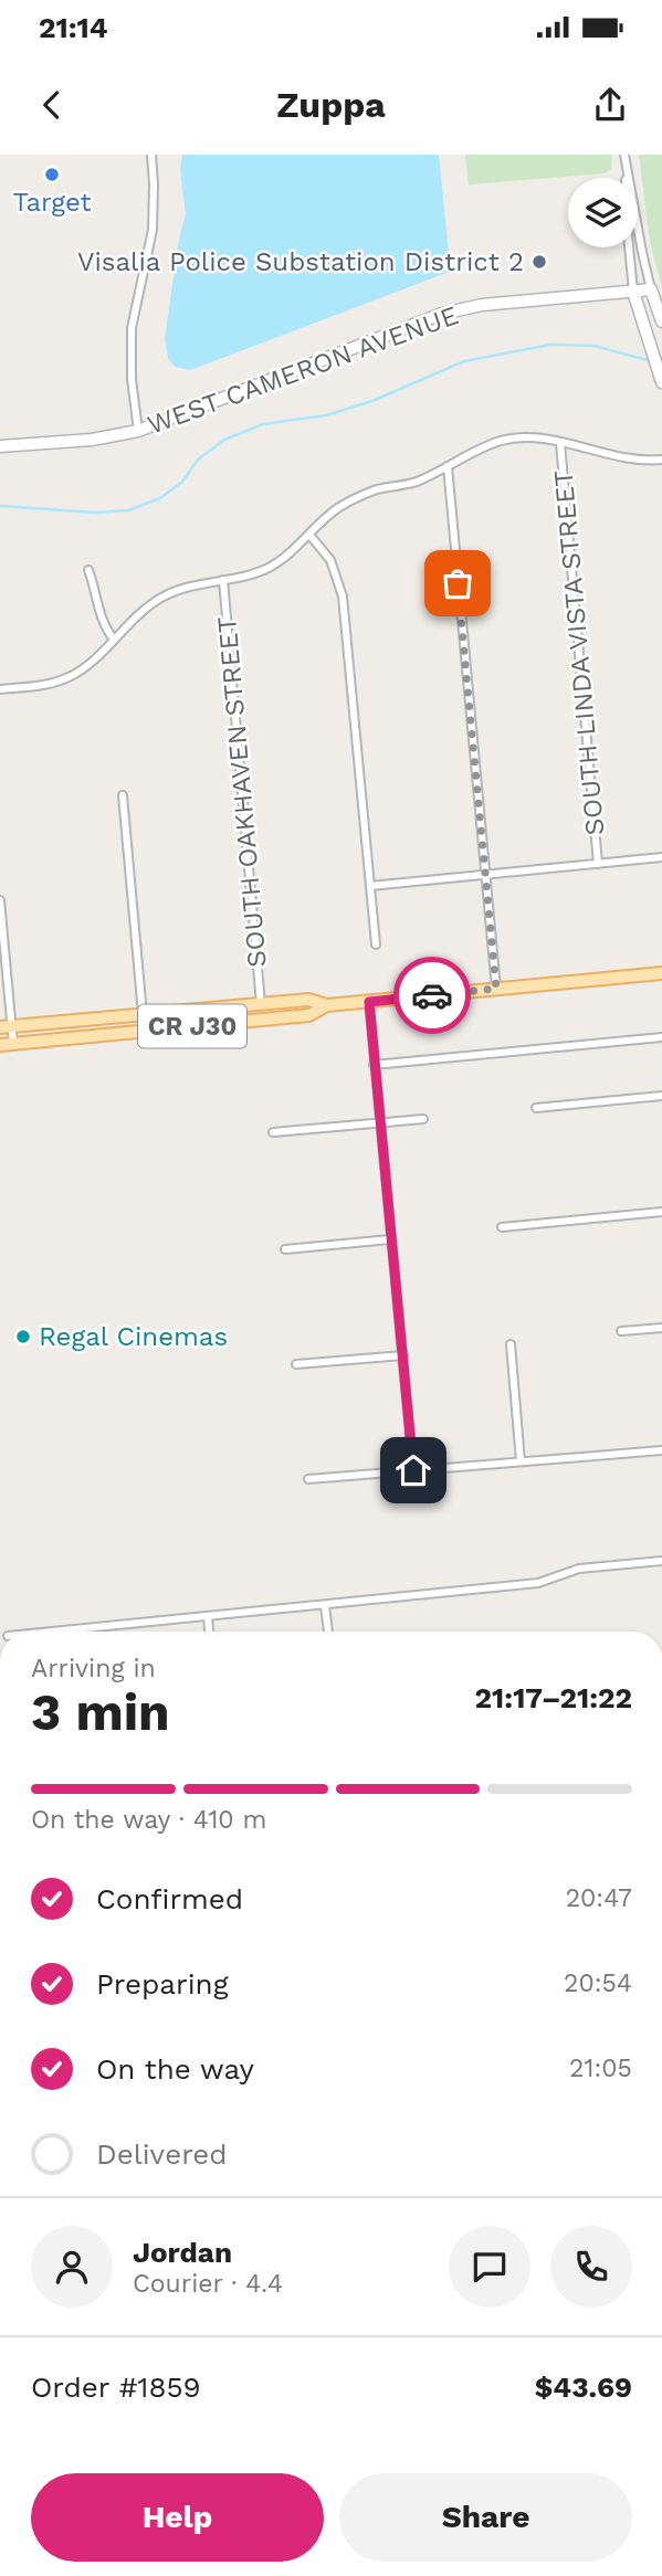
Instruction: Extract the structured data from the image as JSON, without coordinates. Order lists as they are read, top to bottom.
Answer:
{
  "streets": {
    "main road": ["CR J30"],
    "street": ["WEST CAMERON AVENUE", "SOUTH LINDA VISTA STREET", "SOUTH OAKHAVEN STREET"]
  },
  "crossings": [
    ["SOUTH OAKHAVEN STREET", "CR J30"]
  ],
  "places": ["Target", "Visalia Police Substation District 2", "Regal Cinemas"],
  "page": {
    "status": "21:14",
    "header": "Zuppa",
    "heading": ["3 min", "Arriving in", "21:17–21:22"],
    "panel": [
      "Jordan",
      "Courier · 4.4",
      "Order #1859",
      "$43.69"
    ],
    "bar": "On the way · 410 m",
    "list": [
      ["Confirmed", "20:47"],
      ["Preparing", "20:54"],
      ["On the way", "21:05"],
      "Delivered"
    ],
    "buttons": ["Help", "Share"]
  }
}
